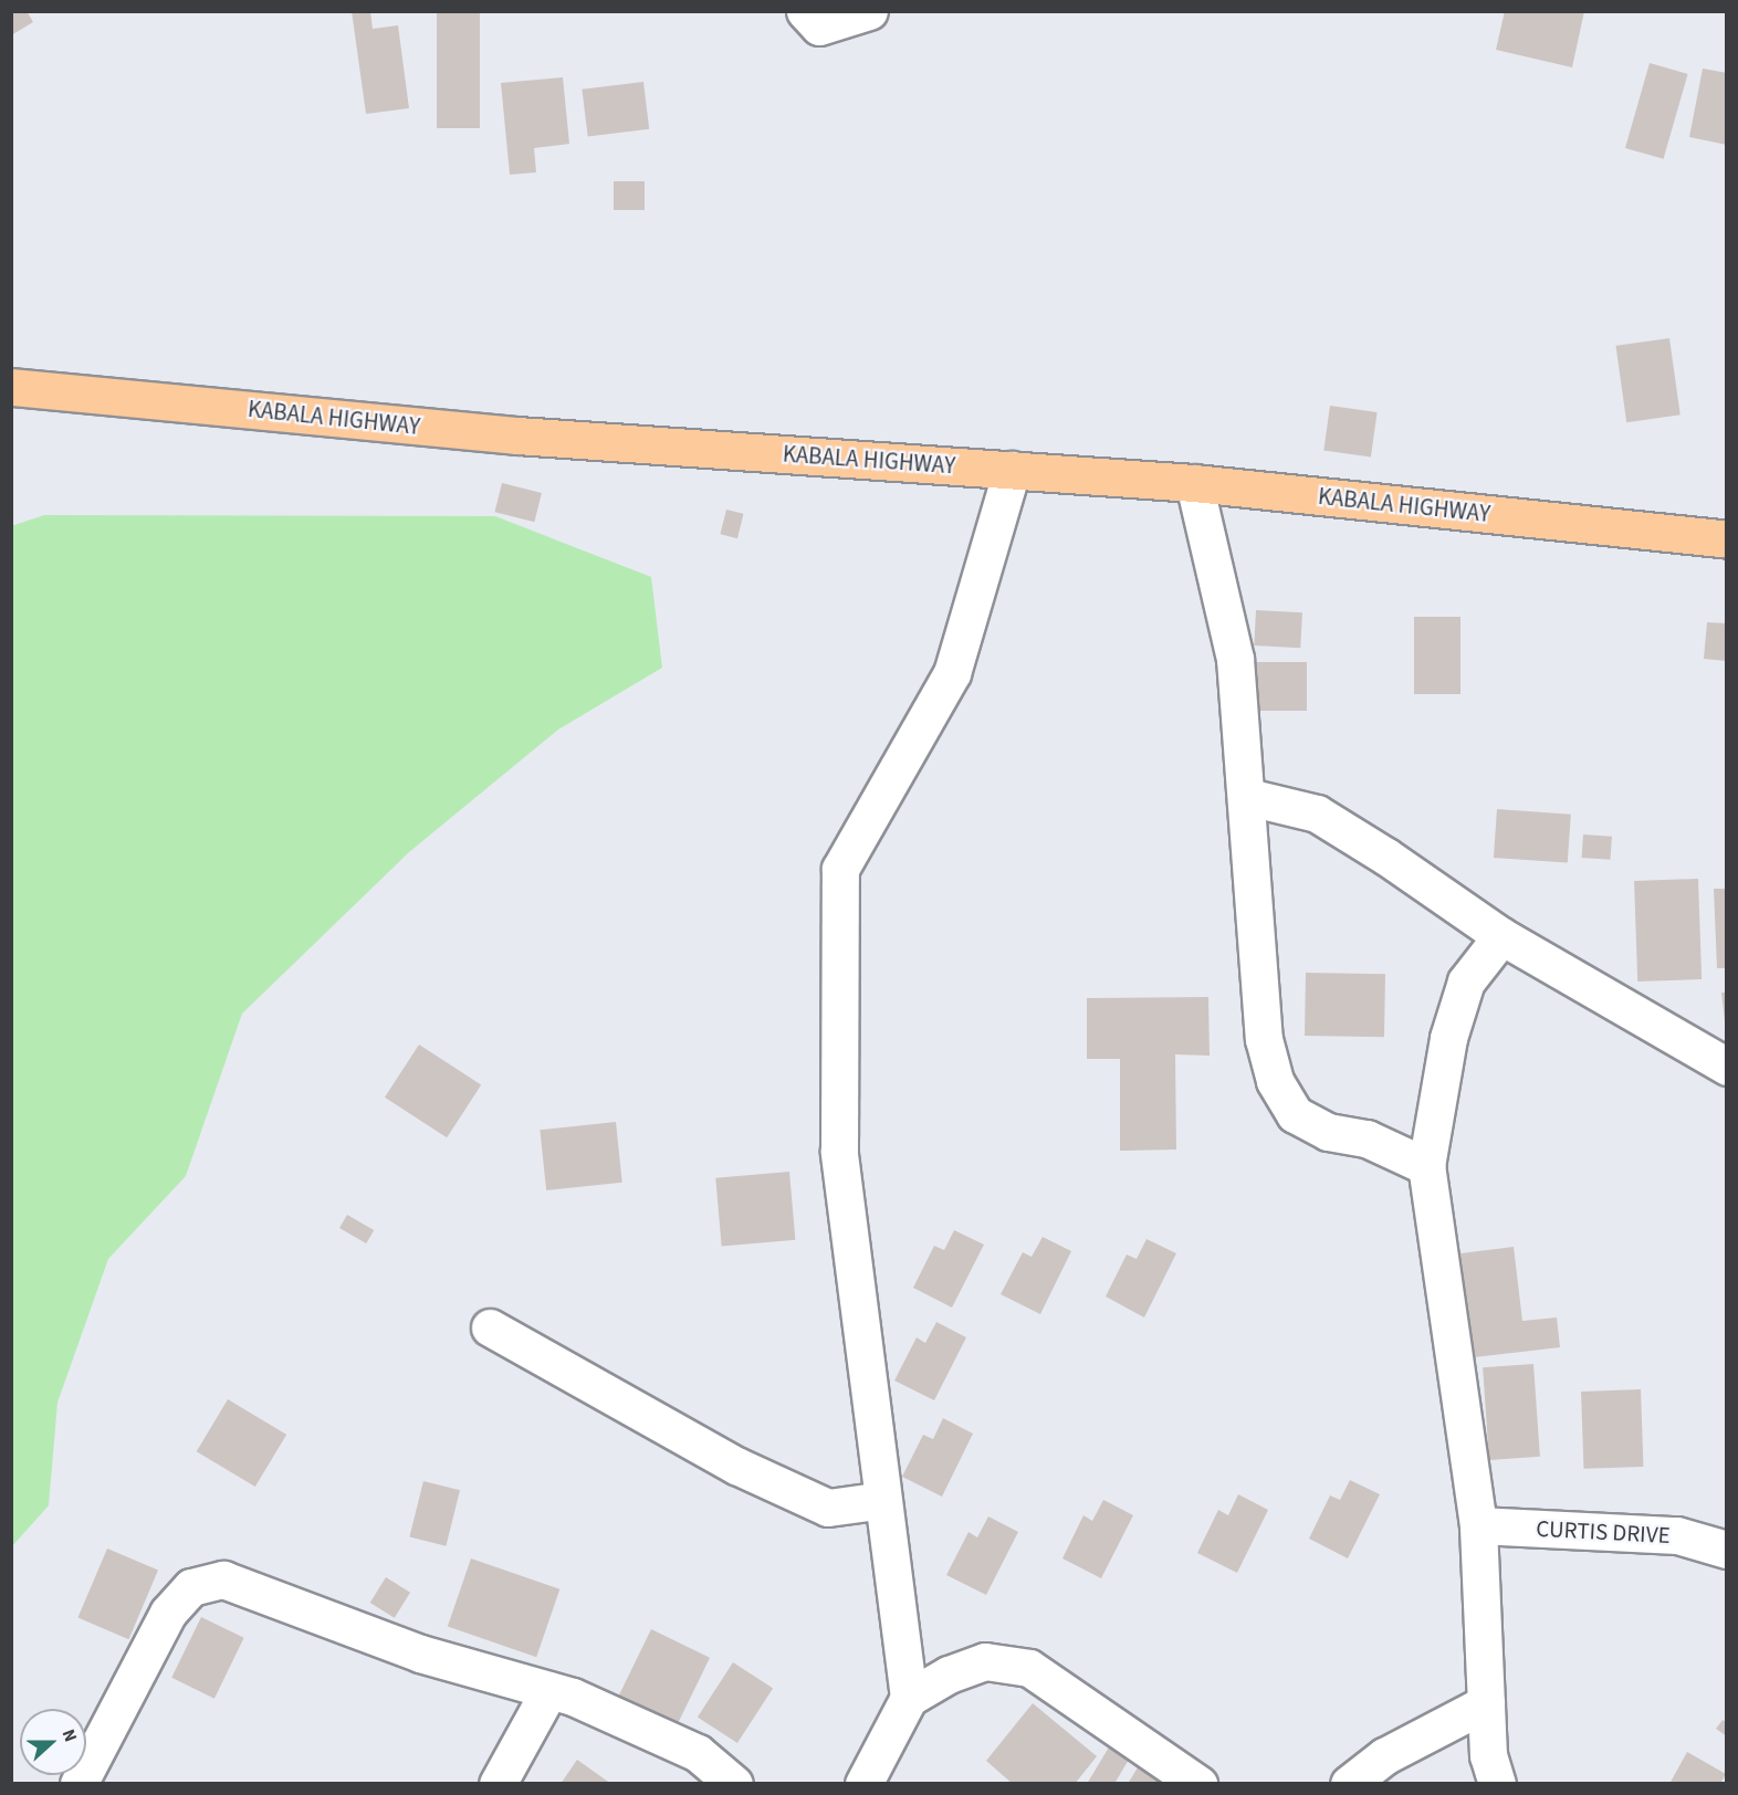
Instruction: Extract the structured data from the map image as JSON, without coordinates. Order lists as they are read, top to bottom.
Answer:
{
  "streets": {
    "main road": ["KABALA HIGHWAY"],
    "street": ["CURTIS DRIVE"]
  },
  "north": "right"
}
